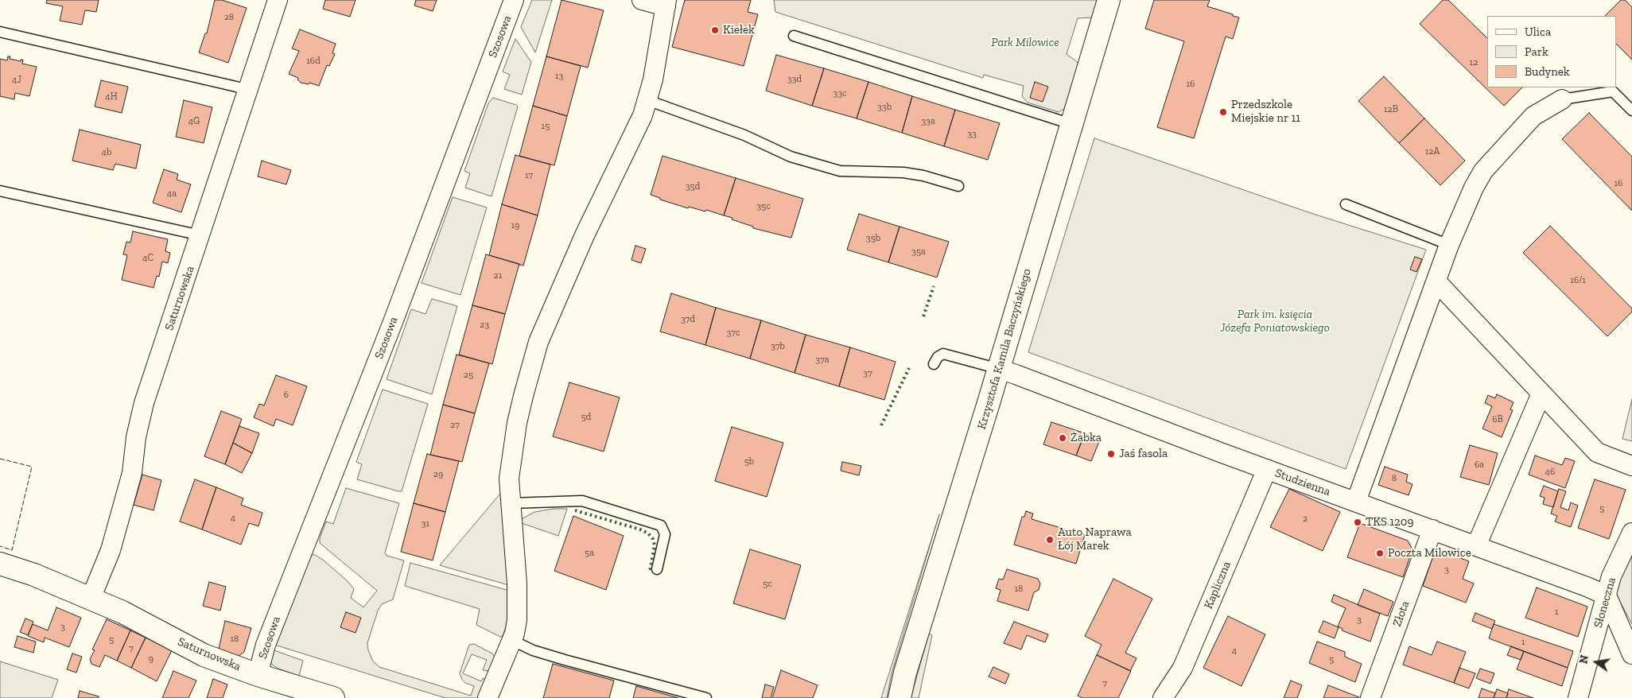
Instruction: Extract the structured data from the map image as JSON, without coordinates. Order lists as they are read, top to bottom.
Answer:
{
  "streets": {
    "street": [
      "Szosowa",
      "Saturnowska",
      "Krzysztofa Kamila Baczyńskiego",
      "Studzienna",
      "Kapliczna",
      "Słoneczna",
      "Złota"
    ]
  },
  "crossings": [
    ["Szosowa", "Saturnowska"],
    ["Krzysztofa Kamila Baczyńskiego", "Studzienna"],
    ["Studzienna", "Kapliczna"],
    ["Studzienna", "Słoneczna"],
    ["Studzienna", "Złota"]
  ],
  "parks": ["Park Milowice", "Park im. księcia Józefa Poniatowskiego"],
  "places": [
    "Kiełek",
    "Przedszkole Miejskie nr 11",
    "Żabka",
    "Jaś fasola",
    "TKS 1209",
    "Auto Naprawa Łój Marek",
    "Poczta Milowice"
  ],
  "house_numbers": [
    "28",
    "16d",
    "12",
    "13",
    "33d",
    "4J",
    "16",
    "33c",
    "4H",
    "33b",
    "12B",
    "4G",
    "33a",
    "15",
    "33",
    "12A",
    "4b",
    "17",
    "16",
    "35d",
    "4a",
    "35c",
    "19",
    "35b",
    "35a",
    "4C",
    "21",
    "16/1",
    "37d",
    "23",
    "37c",
    "37b",
    "37a",
    "37",
    "25",
    "6",
    "5d",
    "6B",
    "27",
    "5b",
    "6a",
    "46",
    "29",
    "8",
    "5",
    "4",
    "2",
    "31",
    "5a",
    "3",
    "5c",
    "18",
    "1",
    "3",
    "3",
    "18",
    "5",
    "1",
    "7",
    "4",
    "9",
    "5",
    "7"
  ],
  "legend": ["Ulica", "Park", "Budynek"],
  "north": "left"
}
